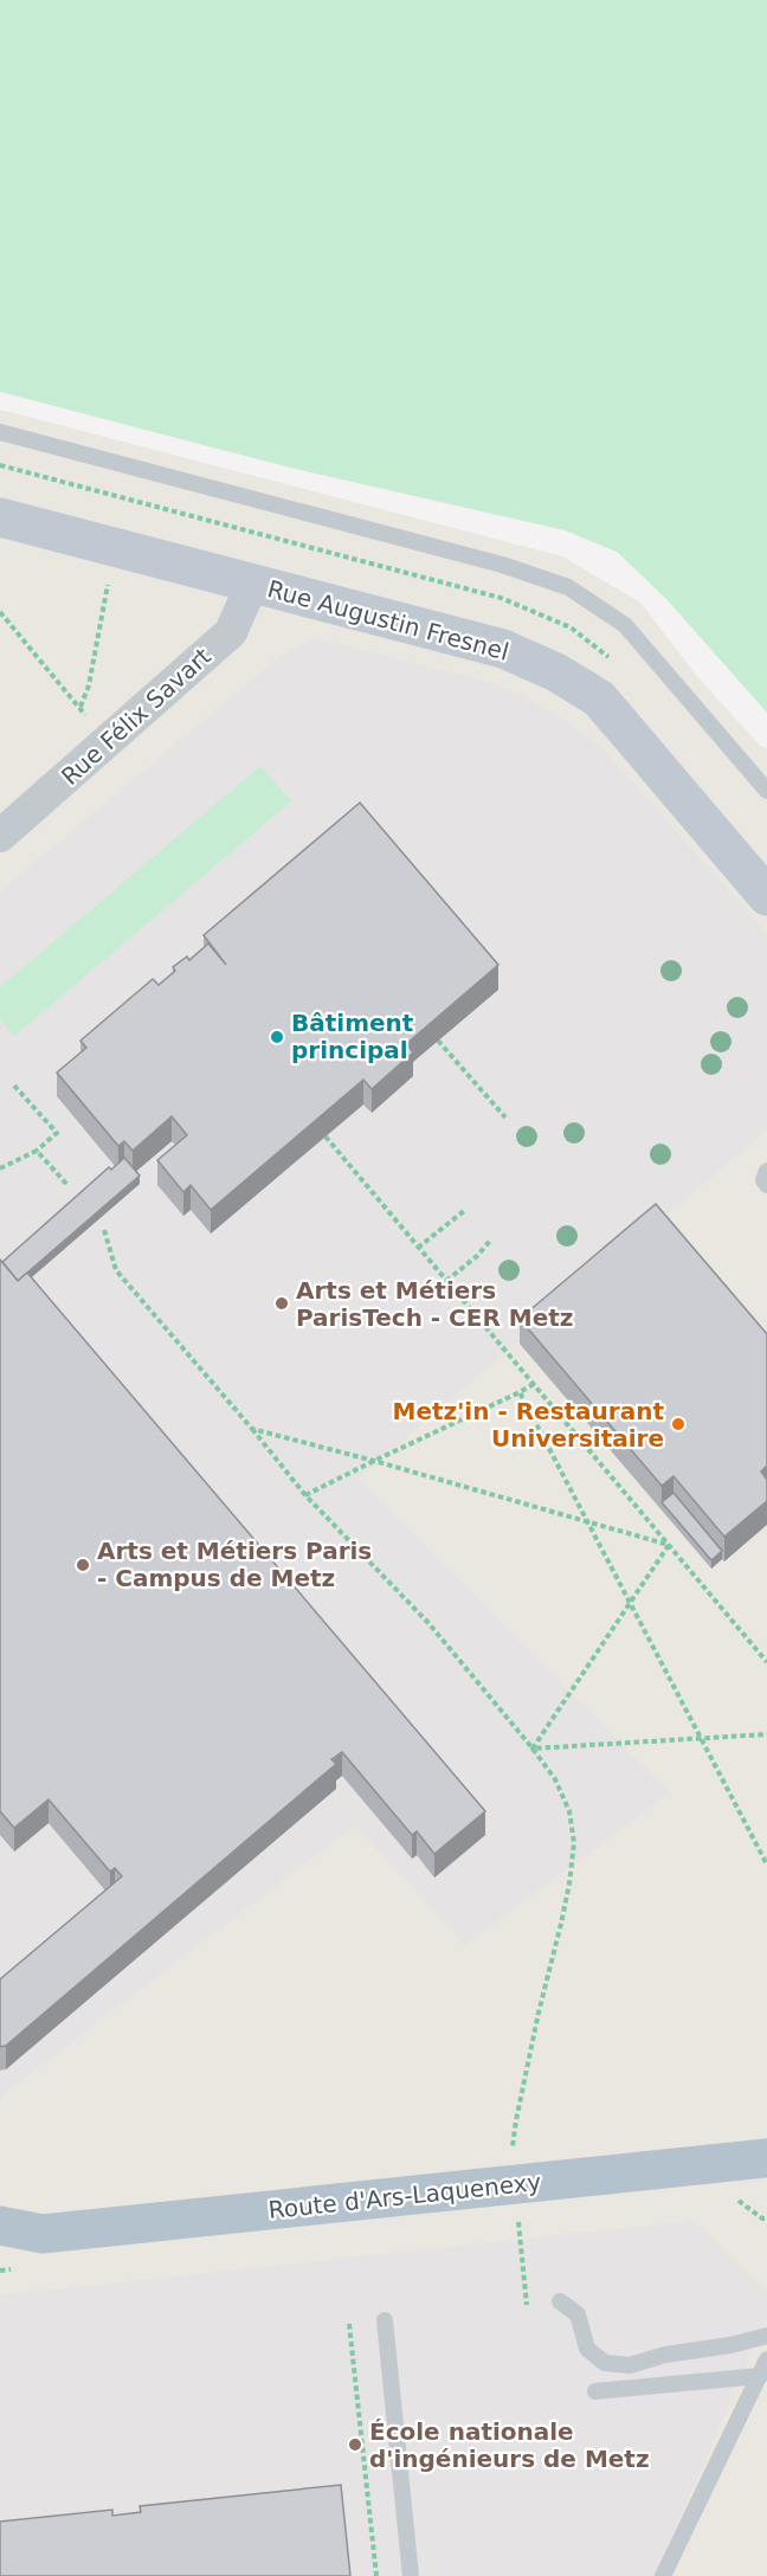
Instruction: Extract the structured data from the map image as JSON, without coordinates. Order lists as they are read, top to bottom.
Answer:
{
  "streets": {
    "main road": ["Route d'Ars-Laquenexy"],
    "street": ["Rue Augustin Fresnel", "Rue Félix Savart"]
  },
  "crossings": [
    ["Rue Augustin Fresnel", "Rue Félix Savart"]
  ],
  "places": [
    "Bâtiment principal",
    "Arts et Métiers ParisTech - CER Metz",
    "Metz'in - Restaurant Universitaire",
    "Arts et Métiers Paris - Campus de Metz",
    "École nationale d'ingénieurs de Metz"
  ]
}
